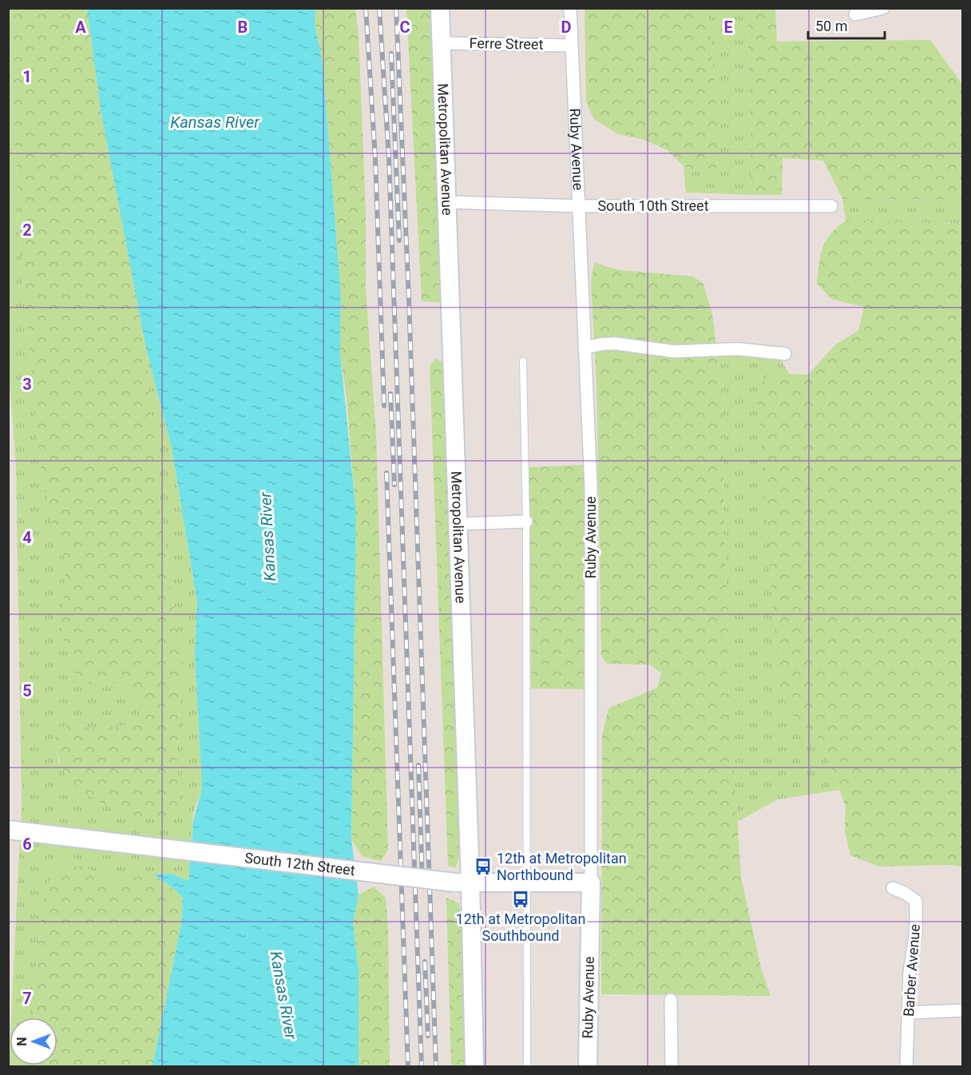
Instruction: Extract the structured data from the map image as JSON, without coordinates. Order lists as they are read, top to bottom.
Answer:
{
  "streets": {
    "main road": ["Metropolitan Avenue", "Ruby Avenue", "South 12th Street"],
    "street": ["Ferre Street", "South 10th Street", "Barber Avenue"]
  },
  "crossings": [
    ["Ferre Street", "Metropolitan Avenue"],
    ["Ferre Street", "Ruby Avenue"],
    ["Metropolitan Avenue", "South 10th Street"],
    ["Metropolitan Avenue", "South 12th Street"],
    ["Ruby Avenue", "South 10th Street"],
    ["Ruby Avenue", "South 12th Street"]
  ],
  "water": ["Kansas River"],
  "places": {
    "bus stop": ["12th at Metropolitan Northbound", "12th at Metropolitan Southbound"]
  },
  "scale_bar": "50 m",
  "north": "left",
  "grid": {
    "columns": [
      "A",
      "B",
      "C",
      "D",
      "E"
    ],
    "rows": [
      "1",
      "2",
      "3",
      "4",
      "5",
      "6",
      "7"
    ]
  }
}
